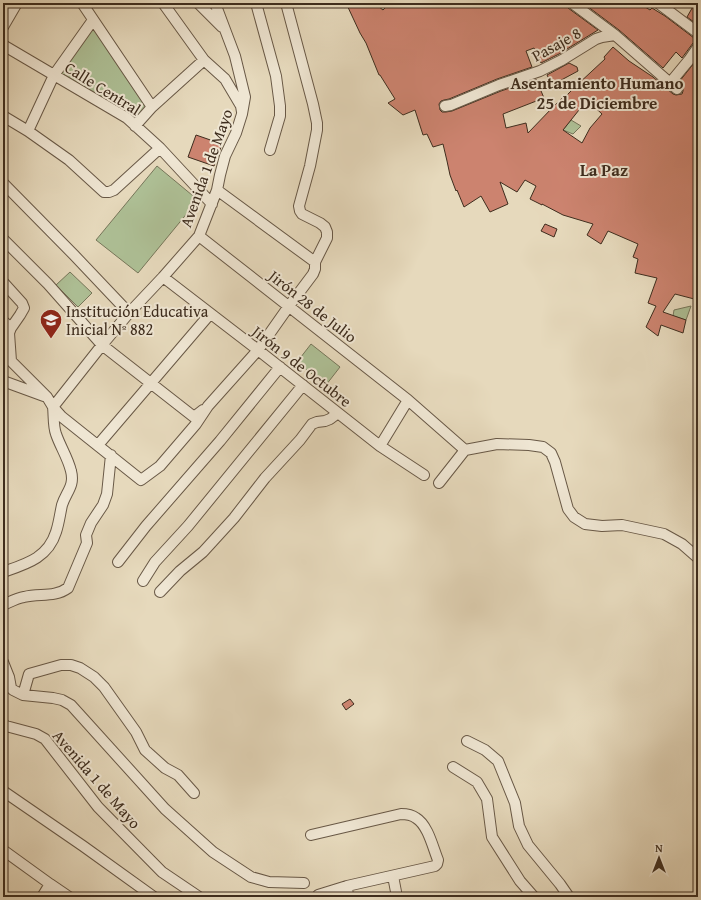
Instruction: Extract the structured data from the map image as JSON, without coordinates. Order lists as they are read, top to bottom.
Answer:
{
  "streets": {
    "street": [
      "Pasaje 8",
      "Calle Central",
      "Avenida 1 de Mayo",
      "Jirón 28 de Julio",
      "Jirón 9 de Octubre"
    ]
  },
  "crossings": [
    ["Calle Central", "Avenida 1 de Mayo"],
    ["Avenida 1 de Mayo", "Jirón 28 de Julio"],
    ["Avenida 1 de Mayo", "Jirón 9 de Octubre"]
  ],
  "districts": ["Asentamiento Humano 25 de Diciembre", "La Paz"],
  "places": {
    "school or university": ["Institución Educativa Inicial Nº 882"]
  },
  "north": "top"
}
